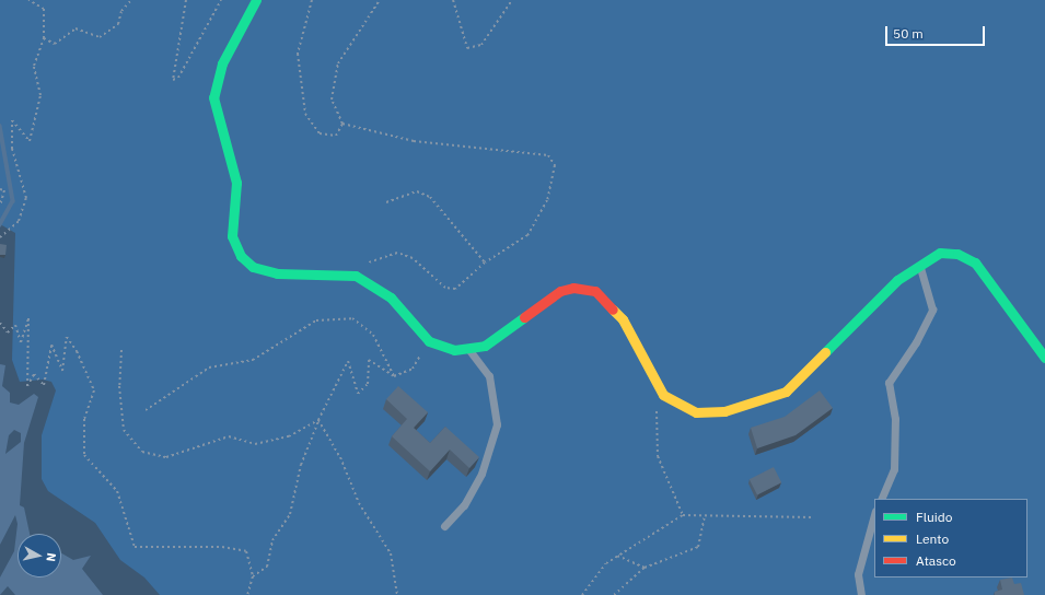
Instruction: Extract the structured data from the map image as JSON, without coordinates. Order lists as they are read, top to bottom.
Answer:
{
  "legend": ["Fluido", "Lento", "Atasco"],
  "scale_bar": "50 m",
  "north": "right"
}
